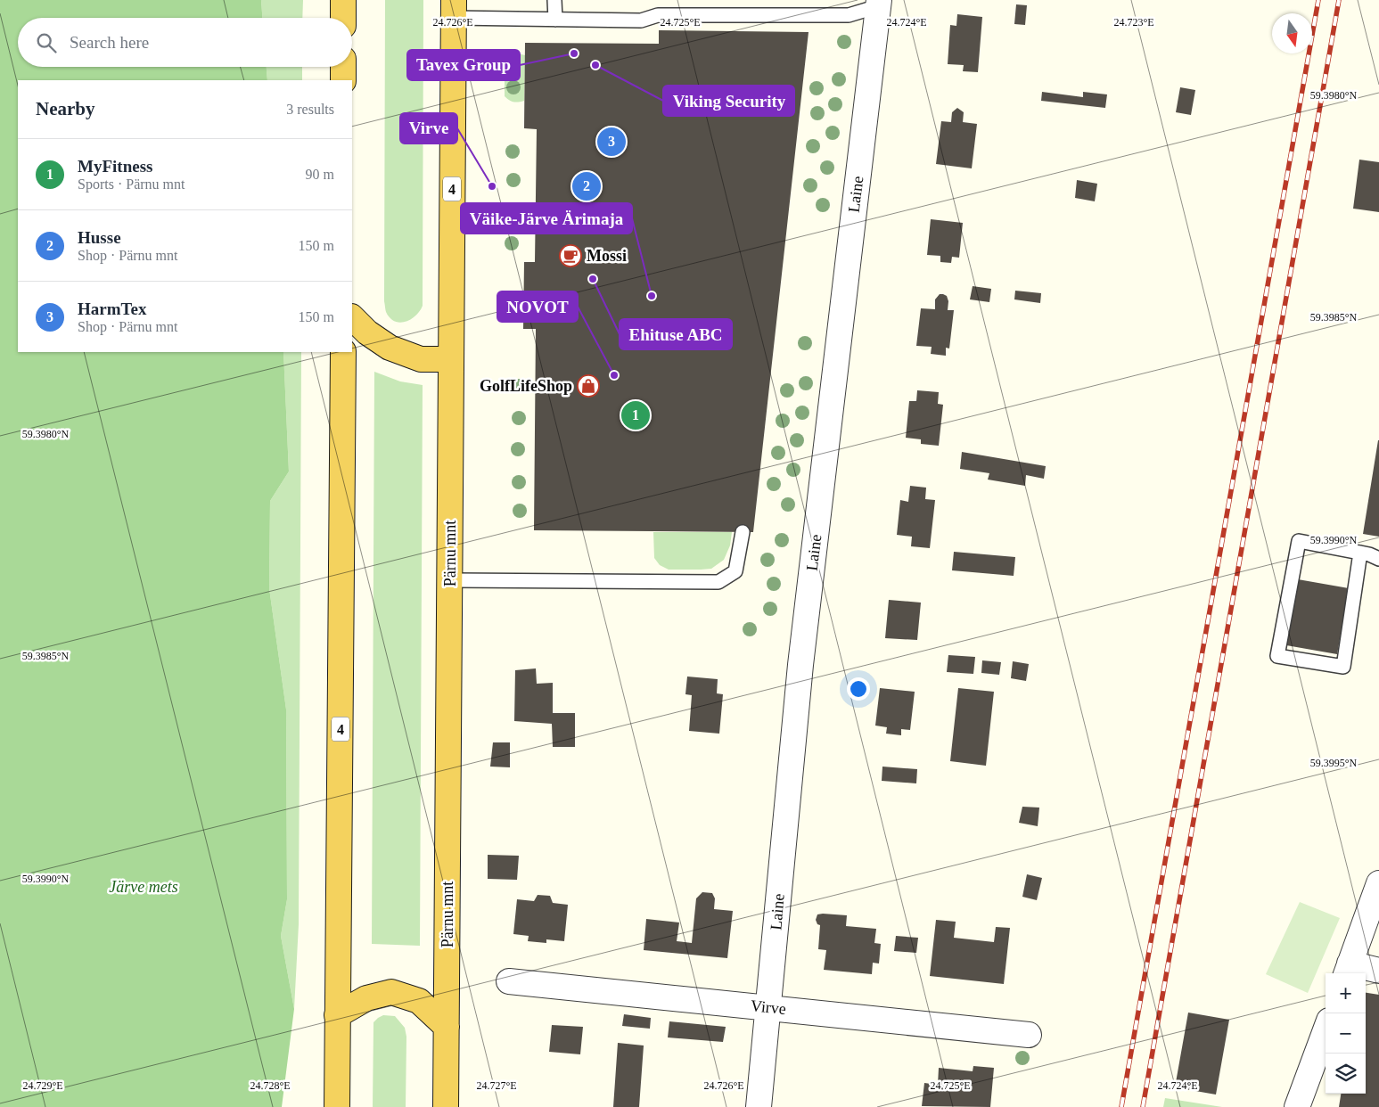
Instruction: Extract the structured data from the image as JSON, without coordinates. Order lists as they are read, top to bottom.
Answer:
{
  "streets": {
    "highway": ["4", "Pärnu mnt"],
    "street": ["Laine", "Virve"]
  },
  "crossings": [
    ["Laine", "Virve"]
  ],
  "parks": ["Järve mets"],
  "places": {
    "other": [
      "Tavex Group",
      "Viking Security",
      "Virve",
      "Ehituse ABC",
      "Väike-Järve Ärimaja",
      "NOVOT"
    ],
    "cafe": ["Mossi"],
    "shop": ["GolfLifeShop"]
  },
  "north": "bottom",
  "page": {
    "search": "Search here",
    "heading": ["Nearby", "3 results"],
    "pins": ["3", "2", "1"],
    "list": [
      {
        "mark": "1",
        "name": "MyFitness",
        "note": "Sports · Pärnu mnt",
        "value": "90 m"
      },
      {
        "mark": "2",
        "name": "Husse",
        "note": "Shop · Pärnu mnt",
        "value": "150 m"
      },
      {
        "mark": "3",
        "name": "HarmTex",
        "note": "Shop · Pärnu mnt",
        "value": "150 m"
      }
    ],
    "map_buttons": ["+", "−"]
  },
  "coordinates": [
    "24.726°E",
    "24.725°E",
    "24.724°E",
    "24.723°E",
    "59.3980°N",
    "59.3985°N",
    "59.3990°N",
    "59.3995°N",
    "24.729°E",
    "24.728°E",
    "24.727°E"
  ]
}
